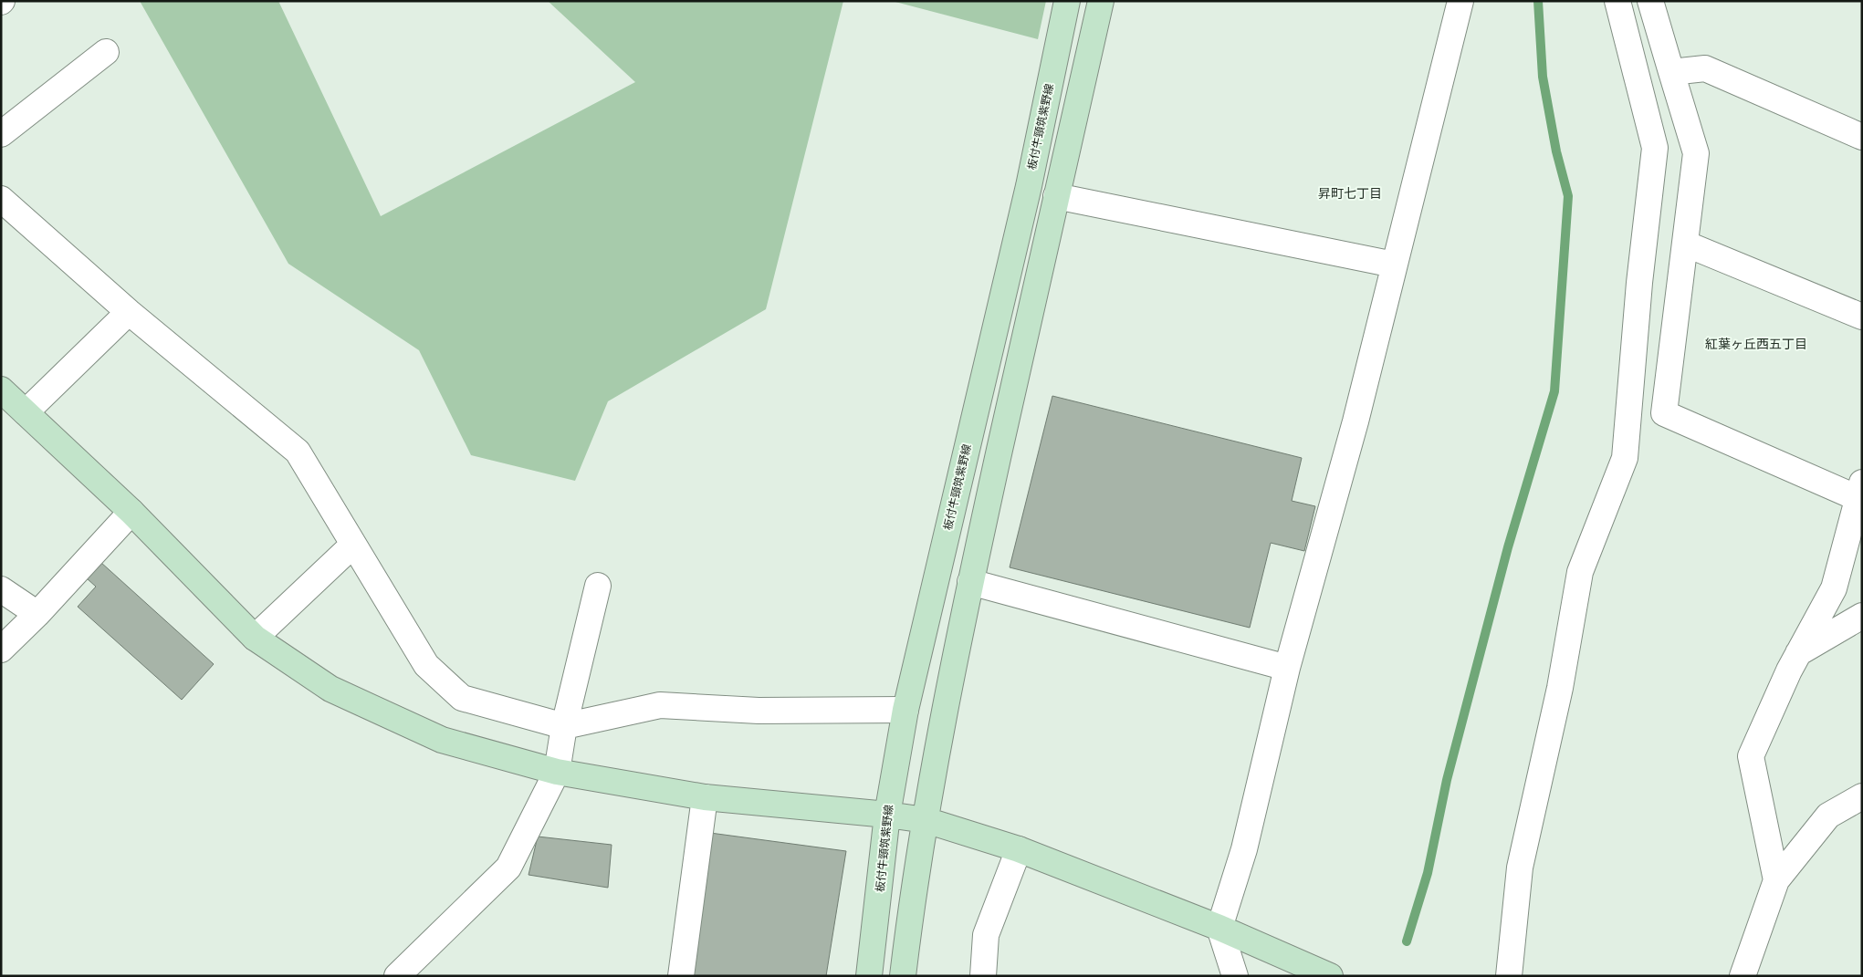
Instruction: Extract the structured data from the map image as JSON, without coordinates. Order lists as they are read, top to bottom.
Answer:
{
  "streets": {
    "main road": ["板付牛頸筑紫野線"]
  },
  "districts": ["昇町七丁目", "紅葉ヶ丘西五丁目"]
}
